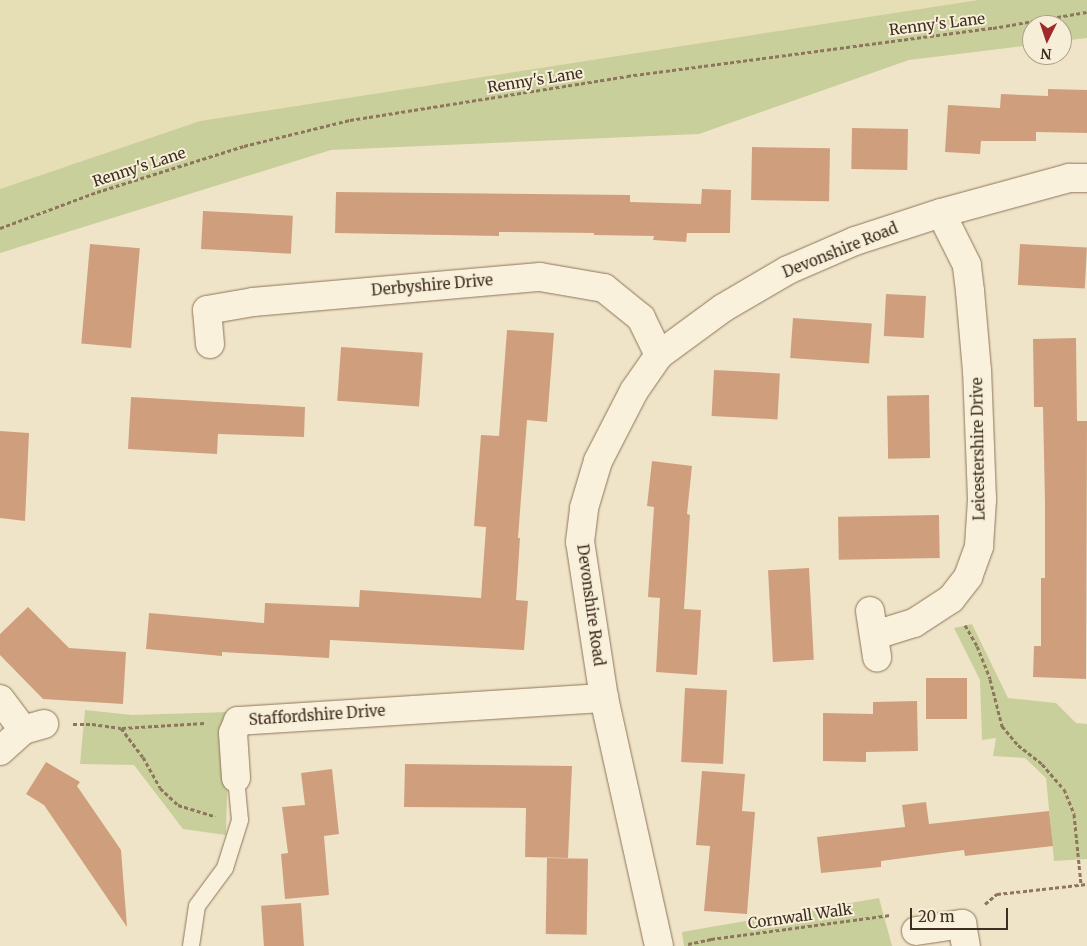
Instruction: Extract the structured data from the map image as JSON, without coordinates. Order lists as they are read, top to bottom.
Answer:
{
  "streets": {
    "street": [
      "Devonshire Road",
      "Derbyshire Drive",
      "Leicestershire Drive",
      "Staffordshire Drive"
    ],
    "path": ["Renny's Lane", "Cornwall Walk"]
  },
  "crossings": [
    ["Devonshire Road", "Derbyshire Drive"],
    ["Devonshire Road", "Leicestershire Drive"],
    ["Devonshire Road", "Staffordshire Drive"]
  ],
  "scale_bar": "20 m",
  "north": "bottom"
}
